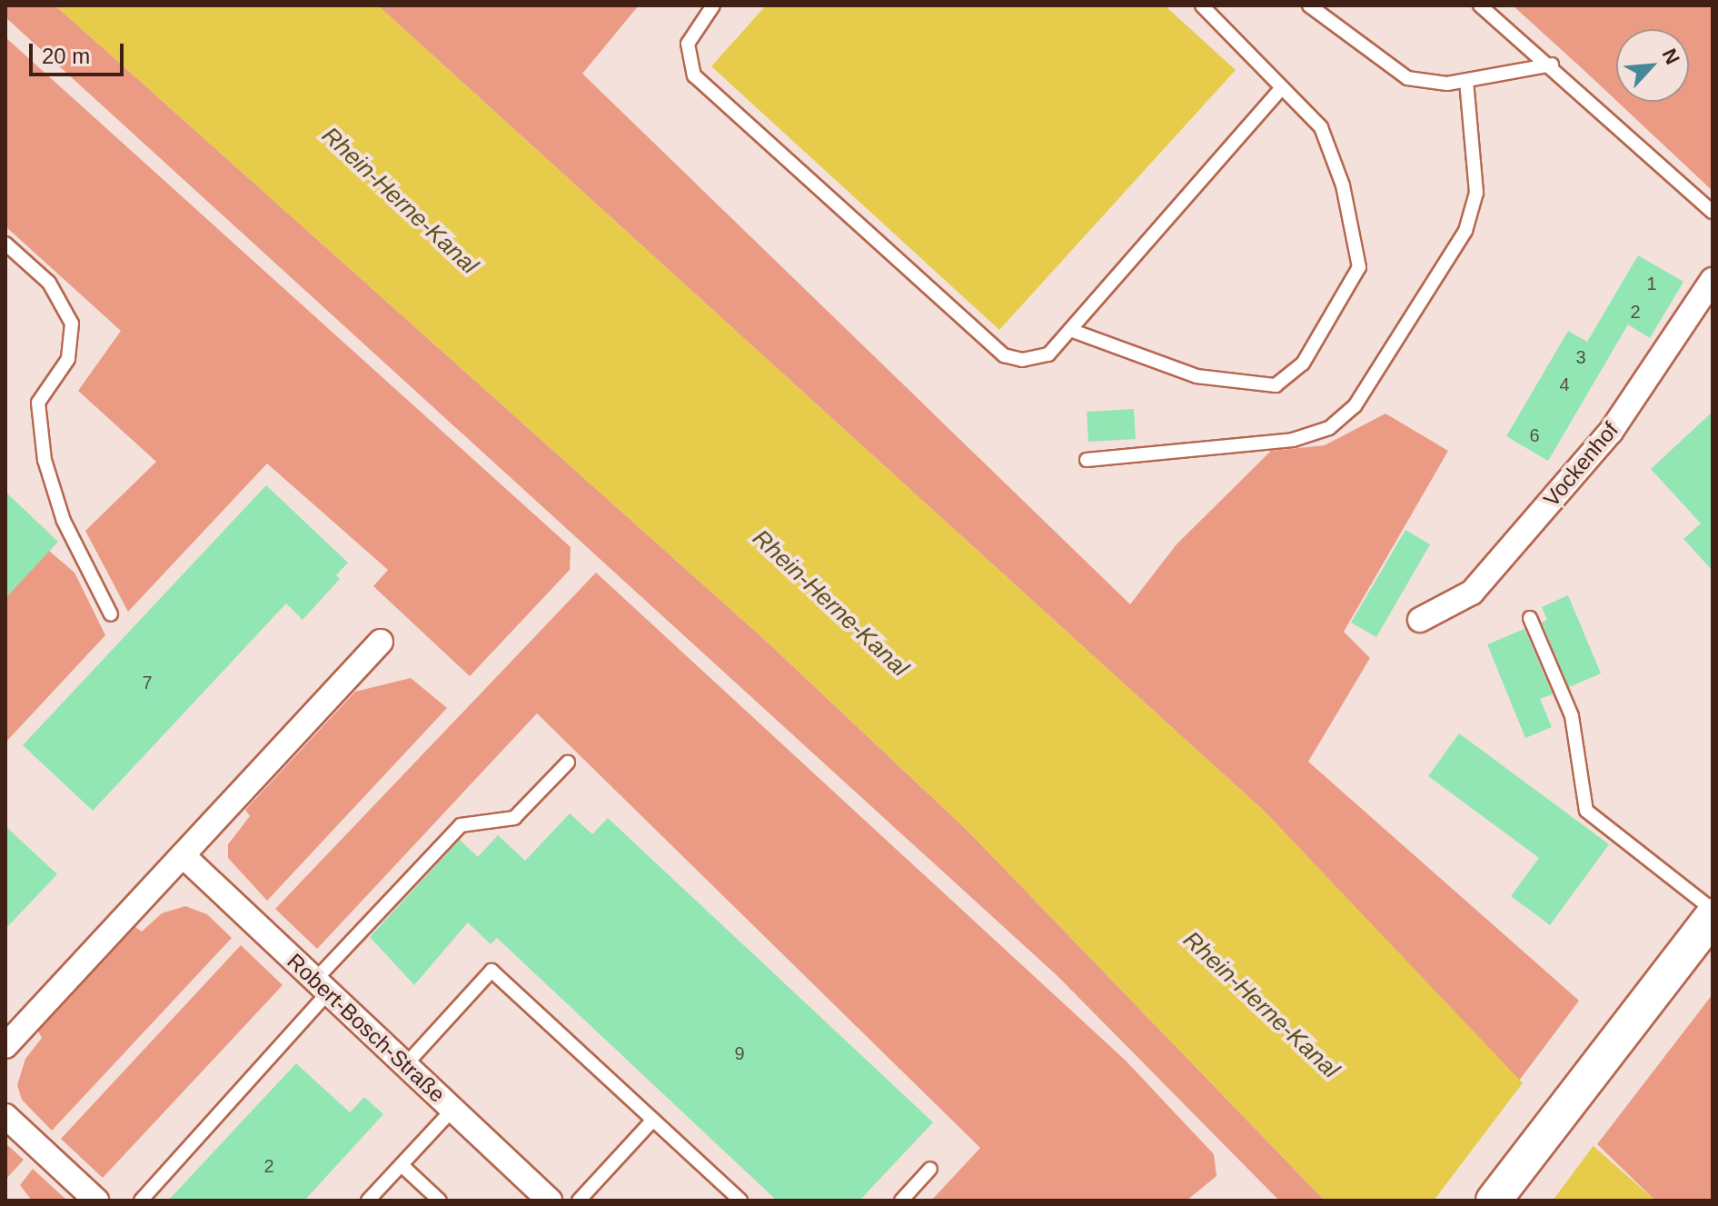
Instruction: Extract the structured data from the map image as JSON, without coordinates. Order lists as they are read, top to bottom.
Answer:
{
  "streets": {
    "street": ["Vockenhof", "Robert-Bosch-Straße"]
  },
  "water": ["Rhein-Herne-Kanal"],
  "house_numbers": [
    "1",
    "2",
    "3",
    "4",
    "6",
    "7",
    "9",
    "2"
  ],
  "scale_bar": "20 m",
  "north": "top right"
}
